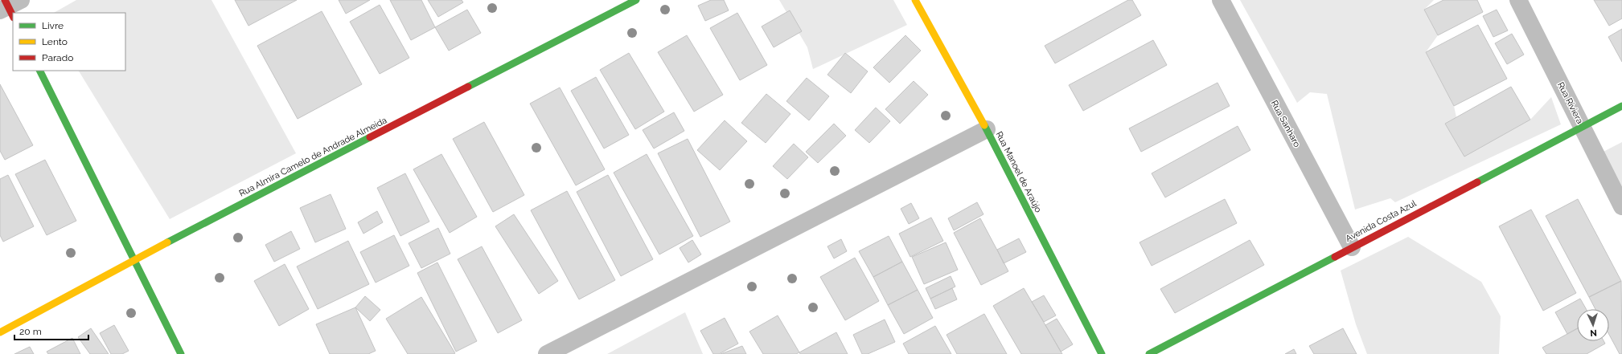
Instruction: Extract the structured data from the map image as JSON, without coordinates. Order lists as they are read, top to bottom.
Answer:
{
  "streets": {
    "street": [
      "Rua Riviera",
      "Rua Sanharo",
      "Rua Almira Camelo de Andrade Almeida",
      "Rua Manoel de Araújo",
      "Avenida Costa Azul"
    ]
  },
  "crossings": [
    ["Rua Riviera", "Avenida Costa Azul"],
    ["Rua Sanharo", "Avenida Costa Azul"]
  ],
  "legend": ["Livre", "Lento", "Parado"],
  "scale_bar": "20 m",
  "north": "bottom"
}
